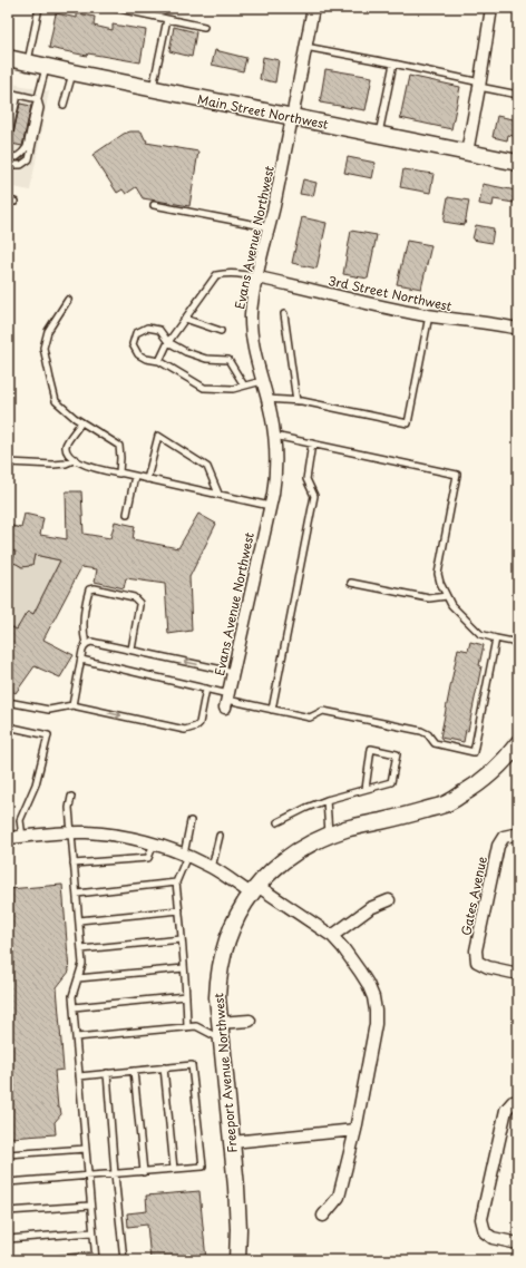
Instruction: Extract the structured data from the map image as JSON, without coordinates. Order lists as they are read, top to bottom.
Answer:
{
  "streets": {
    "street": [
      "Main Street Northwest",
      "Evans Avenue Northwest",
      "3rd Street Northwest",
      "Gates Avenue",
      "Freeport Avenue Northwest"
    ]
  },
  "crossings": [
    ["Main Street Northwest", "Evans Avenue Northwest"],
    ["Evans Avenue Northwest", "3rd Street Northwest"]
  ]
}
